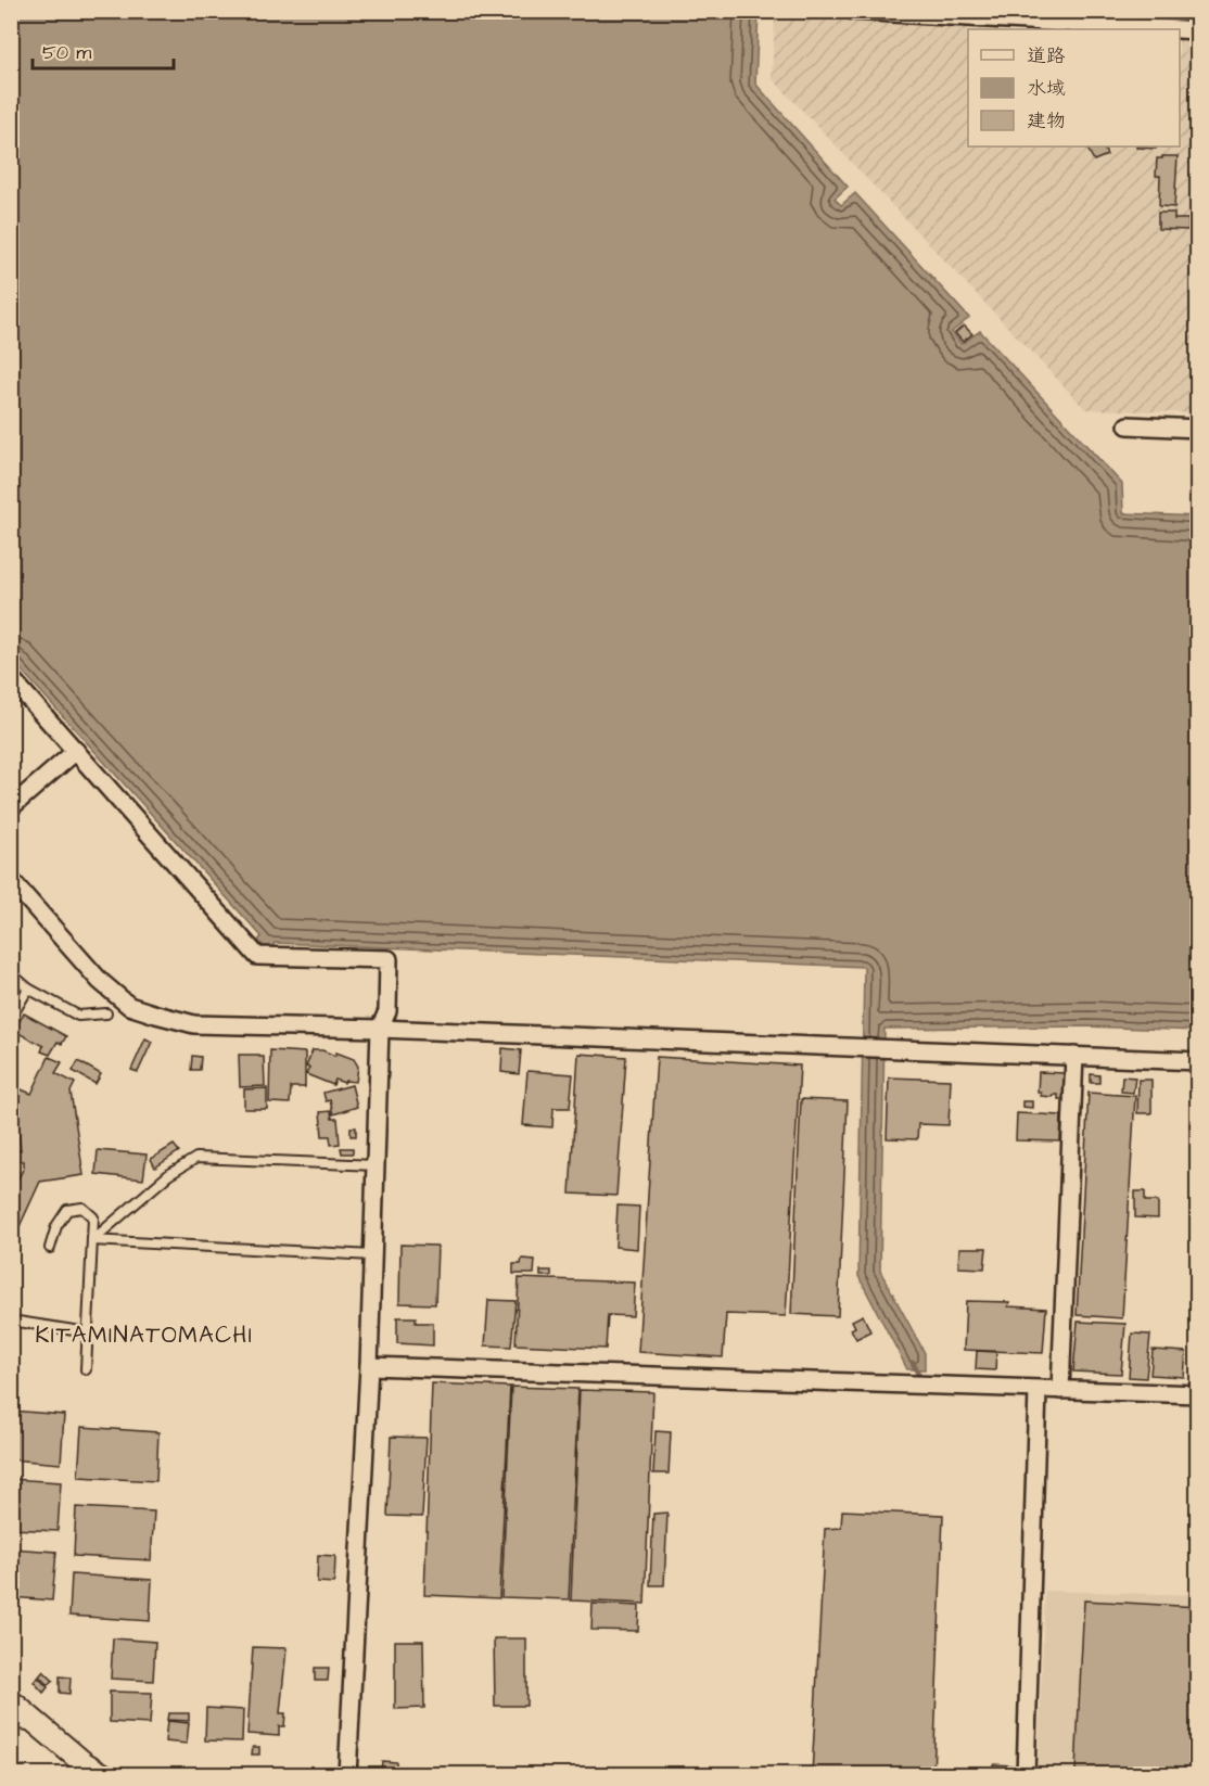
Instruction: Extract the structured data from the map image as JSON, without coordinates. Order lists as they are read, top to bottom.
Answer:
{
  "districts": ["KITAMINATOMACHI"],
  "legend": ["道路", "水域", "建物"],
  "scale_bar": "50 m"
}
